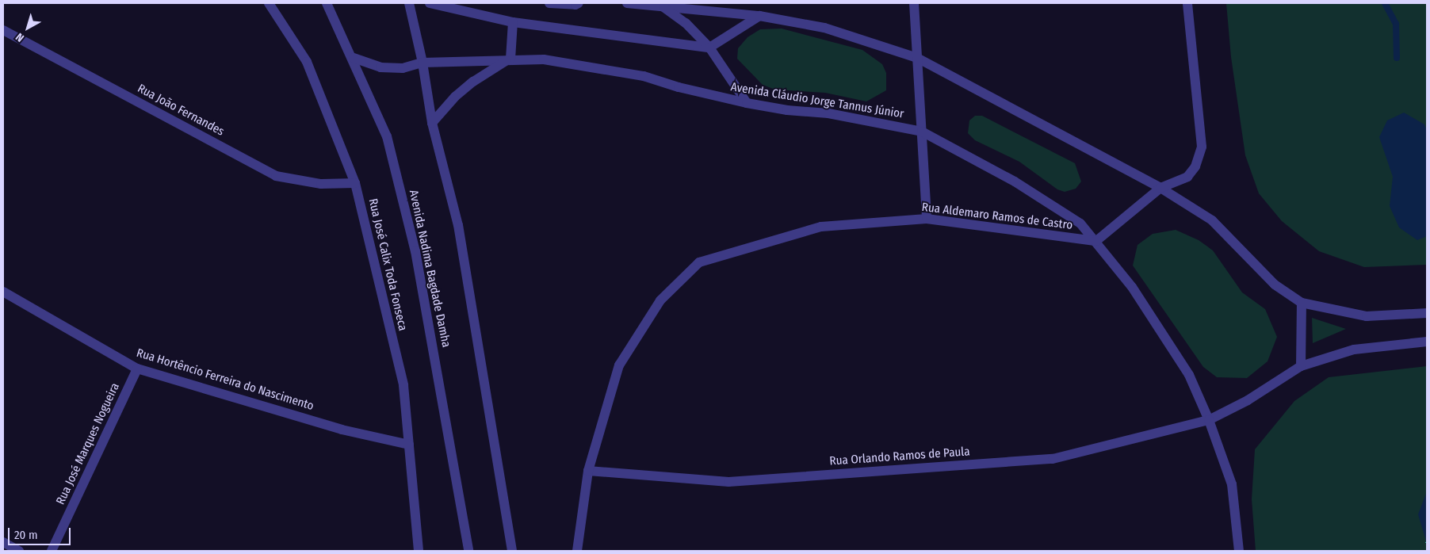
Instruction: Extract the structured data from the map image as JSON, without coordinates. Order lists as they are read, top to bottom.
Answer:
{
  "streets": {
    "street": [
      "Avenida Cláudio Jorge Tannus Júnior",
      "Rua João Fernandes",
      "Rua Aldemaro Ramos de Castro",
      "Rua José Calix Toda Fonseca",
      "Avenida Nadima Bagdade Damha",
      "Rua Hortêncio Ferreira do Nascimento",
      "Rua José Marques Nogueira",
      "Rua Orlando Ramos de Paula"
    ]
  },
  "crossings": [
    ["Avenida Cláudio Jorge Tannus Júnior", "Rua Aldemaro Ramos de Castro"],
    ["Avenida Cláudio Jorge Tannus Júnior", "Avenida Nadima Bagdade Damha"],
    ["Avenida Cláudio Jorge Tannus Júnior", "Rua Orlando Ramos de Paula"],
    ["Rua João Fernandes", "Rua José Calix Toda Fonseca"],
    ["Rua Aldemaro Ramos de Castro", "Rua Orlando Ramos de Paula"],
    ["Rua José Calix Toda Fonseca", "Rua Hortêncio Ferreira do Nascimento"],
    ["Rua Hortêncio Ferreira do Nascimento", "Rua José Marques Nogueira"]
  ],
  "scale_bar": "20 m",
  "north": "bottom left"
}
